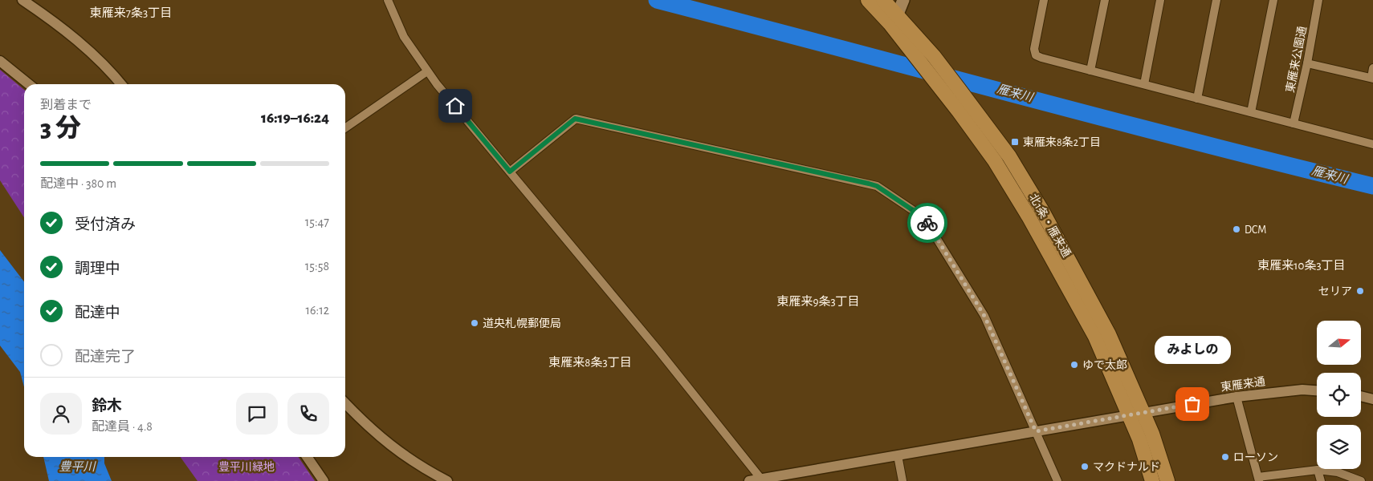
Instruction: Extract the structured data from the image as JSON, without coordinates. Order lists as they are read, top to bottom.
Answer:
{
  "streets": {
    "highway": ["北1条・雁来通"],
    "street": ["東雁来公園通", "東雁来通"]
  },
  "crossings": [
    ["北1条・雁来通", "東雁来通"]
  ],
  "districts": [
    "東雁来7条3丁目",
    "東雁来10条3丁目",
    "東雁来9条3丁目",
    "東雁来8条3丁目"
  ],
  "water": ["雁来川", "豊平川"],
  "parks": ["豊平川緑地"],
  "places": {
    "transit": ["東雁来8条2丁目"],
    "other": [
      "DCM",
      "セリア",
      "道央札幌郵便局",
      "ゆで太郎",
      "みよしの",
      "ローソン",
      "マクドナルド"
    ]
  },
  "north": "right",
  "page": {
    "heading": ["3 分", "到着まで", "16:19–16:24"],
    "panel": ["鈴木", "配達員 · 4.8"],
    "bar": "配達中 · 380 m",
    "list": [
      ["受付済み", "15:47"],
      ["調理中", "15:58"],
      ["配達中", "16:12"],
      "配達完了"
    ],
    "bubble": "みよしの"
  }
}
